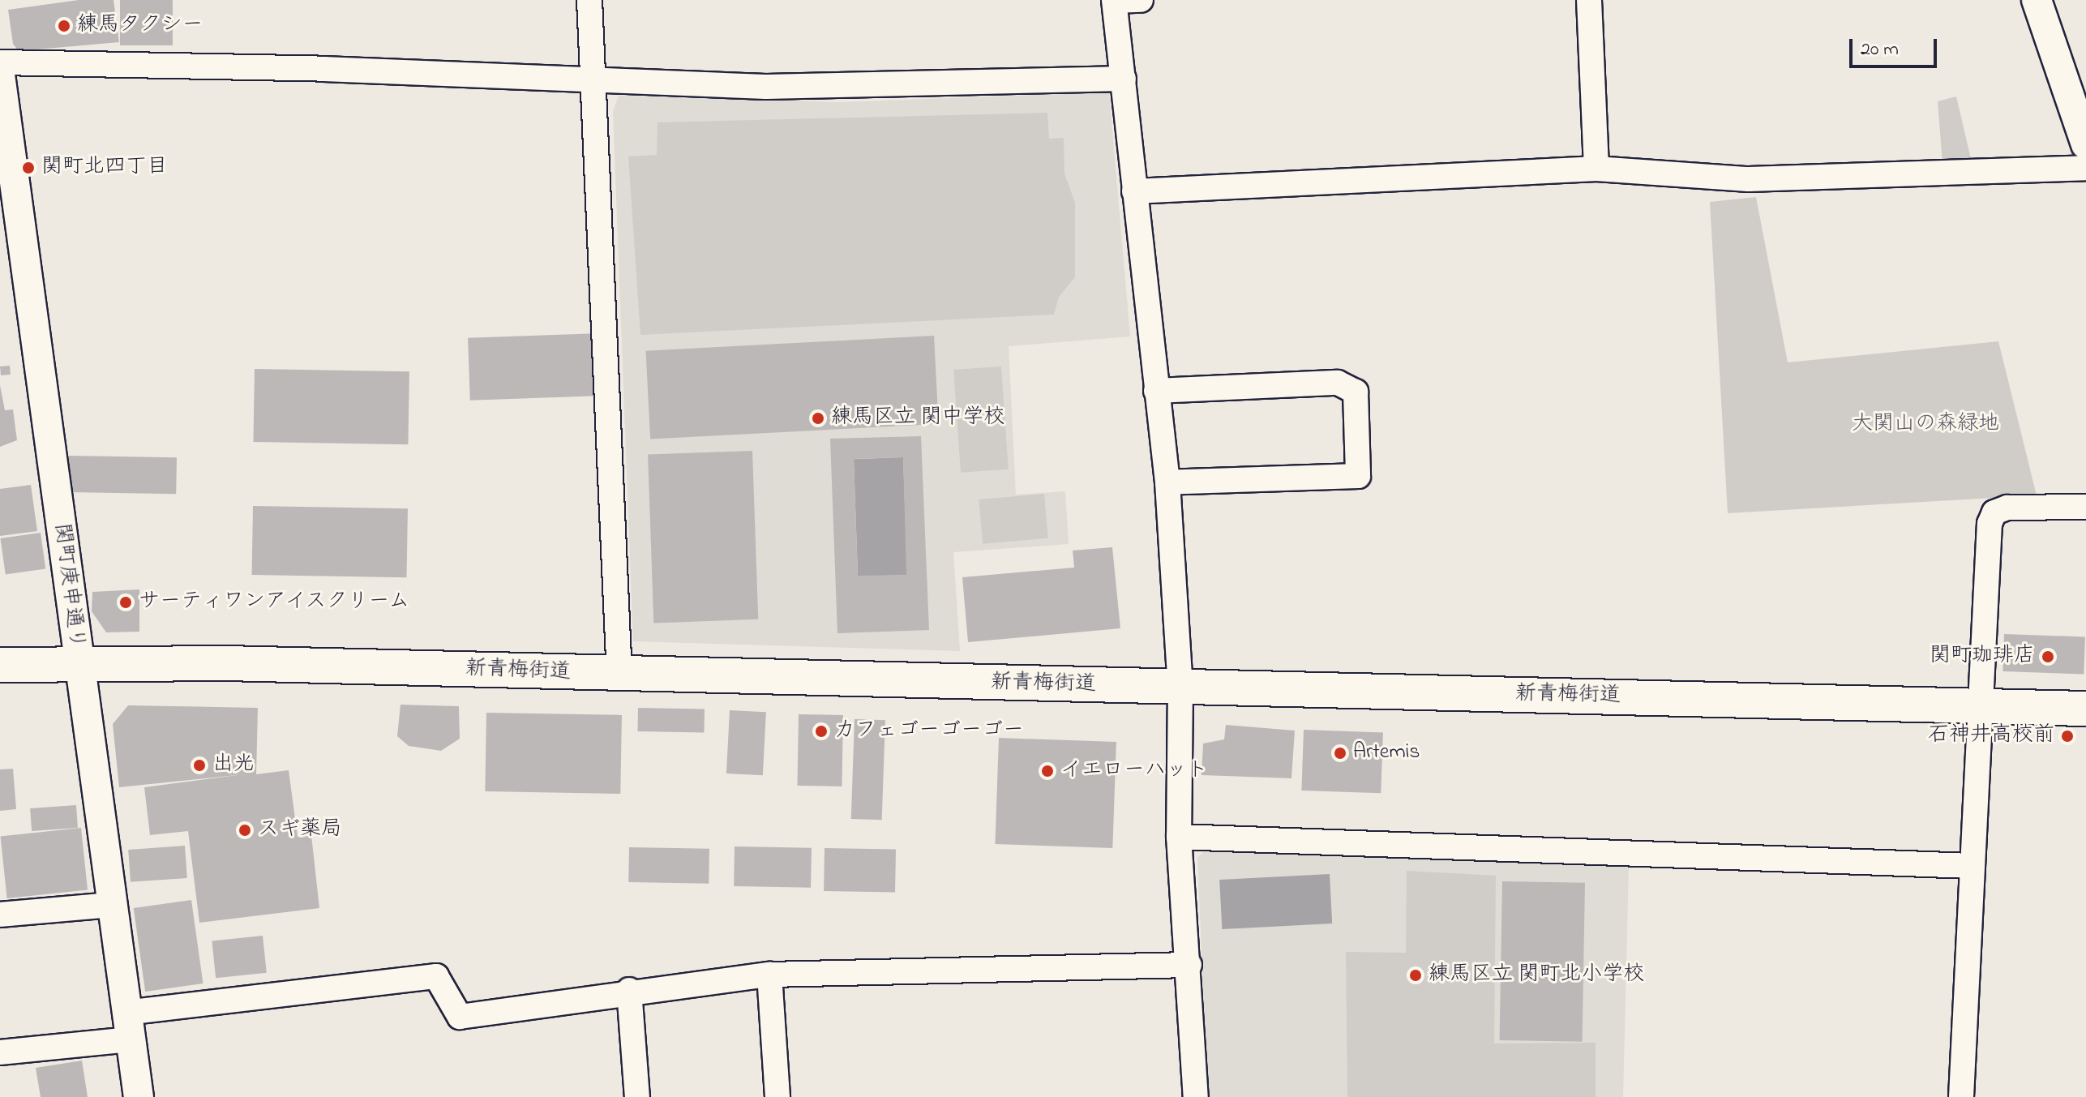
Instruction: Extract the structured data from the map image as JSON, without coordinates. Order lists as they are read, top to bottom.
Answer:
{
  "streets": {
    "main road": ["新青梅街道"],
    "street": ["関町庚申通り"]
  },
  "crossings": [
    ["関町庚申通り", "新青梅街道"]
  ],
  "parks": ["大関山の森緑地"],
  "places": [
    "練馬タクシー",
    "関町北四丁目",
    "練馬区立 関中学校",
    "サーティワンアイスクリーム",
    "関町珈琲店",
    "カフェゴーゴーゴー",
    "石神井高校前",
    "Artemis",
    "出光",
    "イエローハット",
    "スギ薬局",
    "練馬区立 関町北小学校"
  ],
  "scale_bar": "20 m"
}
